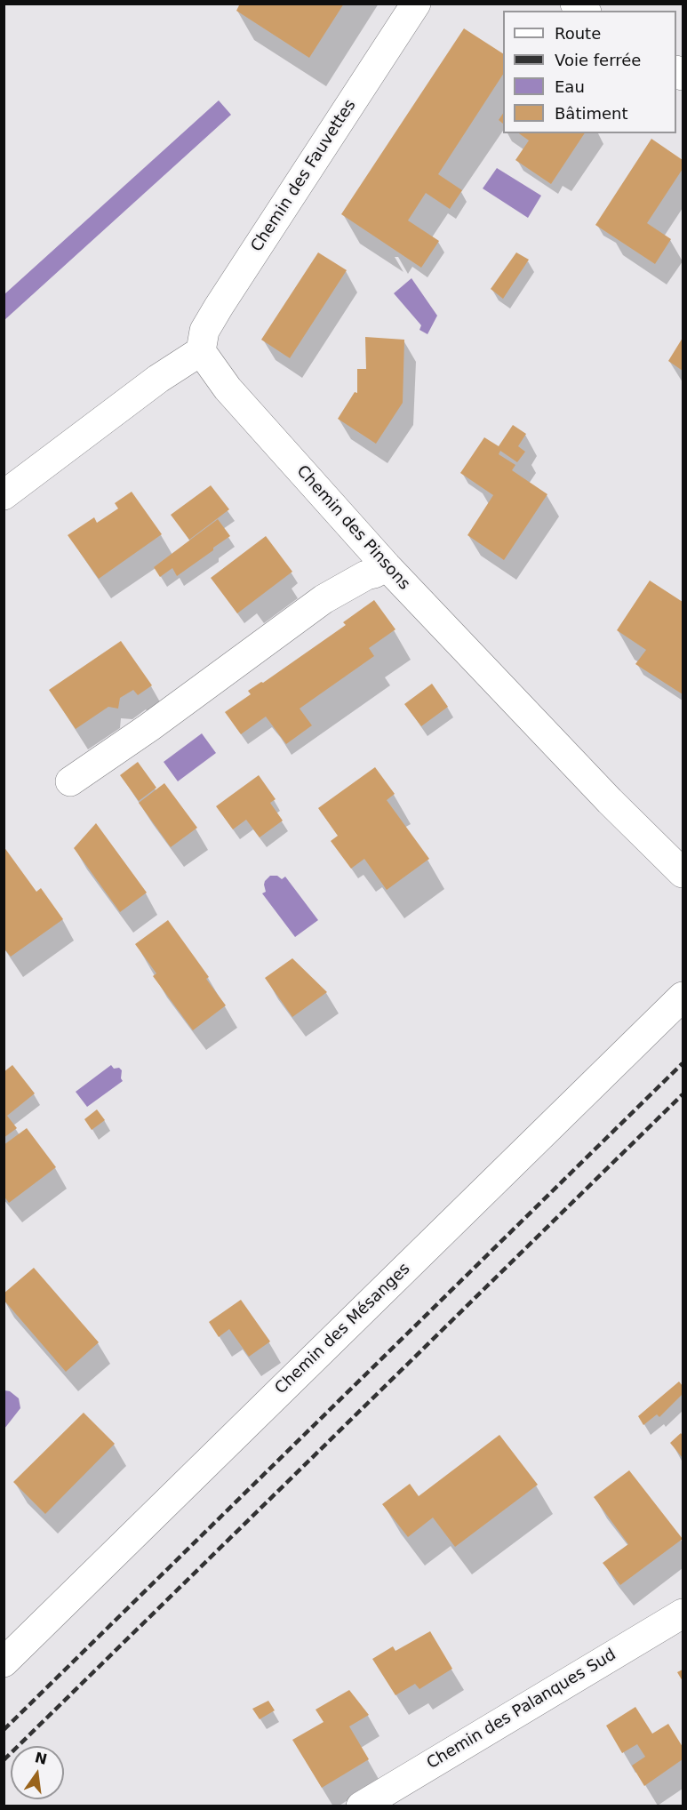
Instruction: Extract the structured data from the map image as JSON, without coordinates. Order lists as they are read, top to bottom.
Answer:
{
  "streets": {
    "street": [
      "Chemin des Fauvettes",
      "Chemin des Pinsons",
      "Chemin des Mésanges",
      "Chemin des Palanques Sud"
    ]
  },
  "crossings": [
    ["Chemin des Fauvettes", "Chemin des Pinsons"]
  ],
  "legend": [
    "Route",
    "Voie ferrée",
    "Eau",
    "Bâtiment"
  ],
  "north": "top"
}
